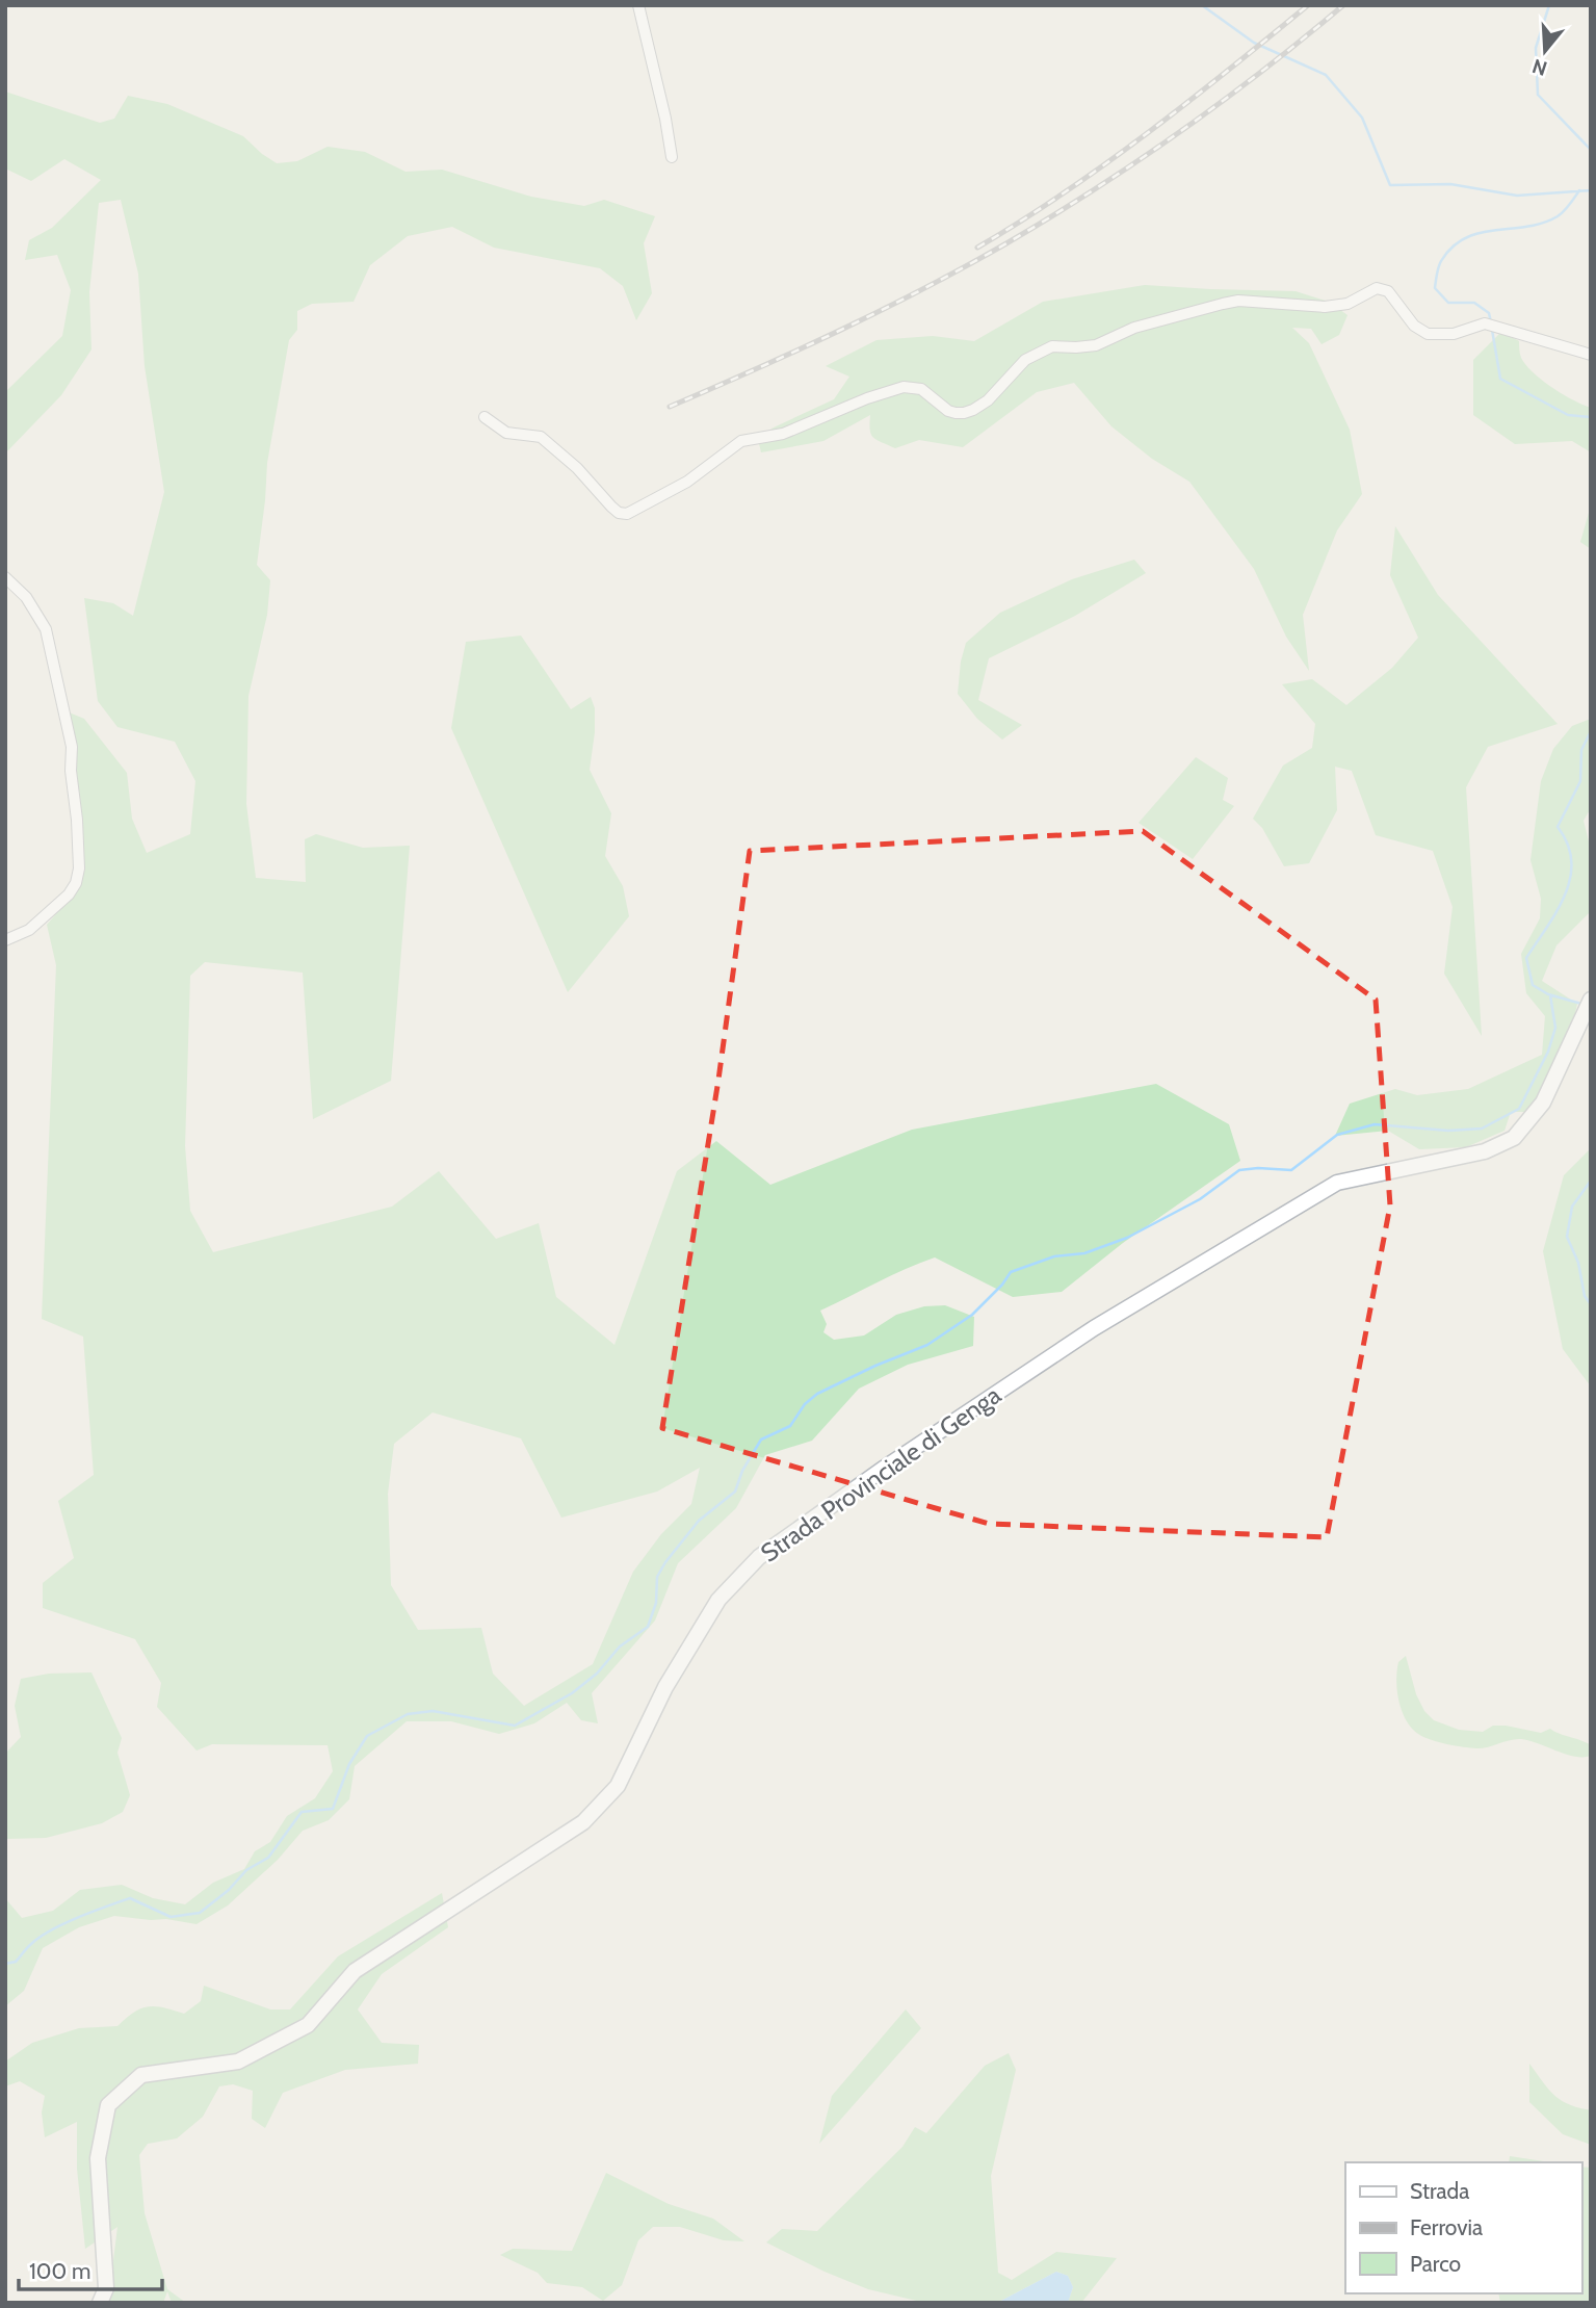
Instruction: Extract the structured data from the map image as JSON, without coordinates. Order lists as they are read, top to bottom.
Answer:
{
  "streets": {
    "main road": ["Strada Provinciale di Genga"]
  },
  "legend": ["Strada", "Ferrovia", "Parco"],
  "scale_bar": "100 m",
  "north": "bottom"
}
